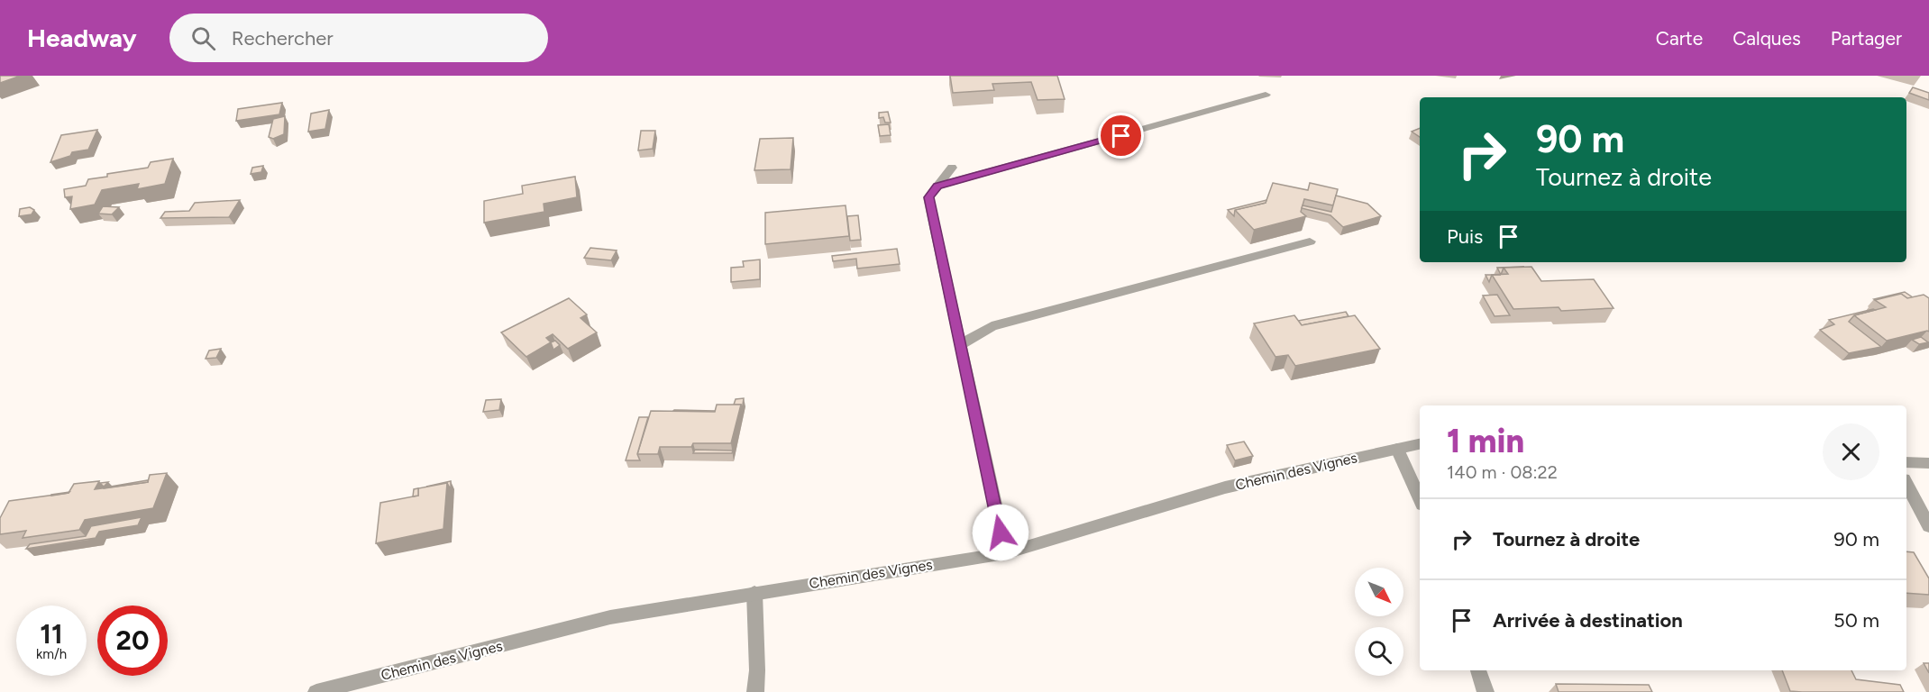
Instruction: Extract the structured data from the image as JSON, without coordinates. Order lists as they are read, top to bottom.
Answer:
{
  "streets": {
    "street": ["Chemin des Vignes"]
  },
  "north": "bottom right",
  "page": {
    "header": "Headway",
    "search": "Rechercher",
    "nav": ["Carte", "Calques", "Partager"],
    "turn": ["90 m", "Tournez à droite"],
    "then": "Puis",
    "heading": ["1 min", "140 m · 08:22"],
    "list": [
      {
        "name": "Tournez à droite",
        "value": "90 m"
      },
      {
        "name": "Arrivée à destination",
        "value": "50 m"
      }
    ],
    "speed": "11 km/h",
    "limit": "20"
  }
}
